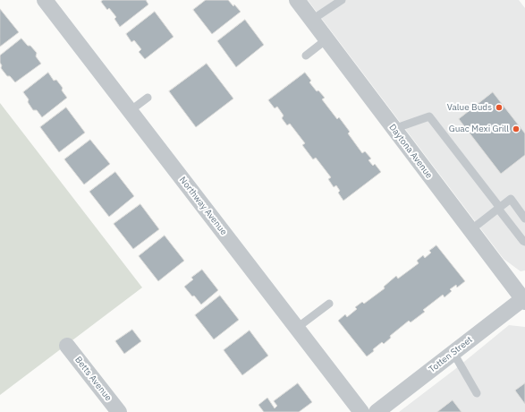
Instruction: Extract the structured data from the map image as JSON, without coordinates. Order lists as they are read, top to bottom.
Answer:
{
  "streets": {
    "street": [
      "Daytona Avenue",
      "Northway Avenue",
      "Totten Street",
      "Betts Avenue"
    ]
  },
  "crossings": [
    ["Daytona Avenue", "Totten Street"]
  ],
  "places": ["Value Buds", "Guac Mexi Grill"]
}
